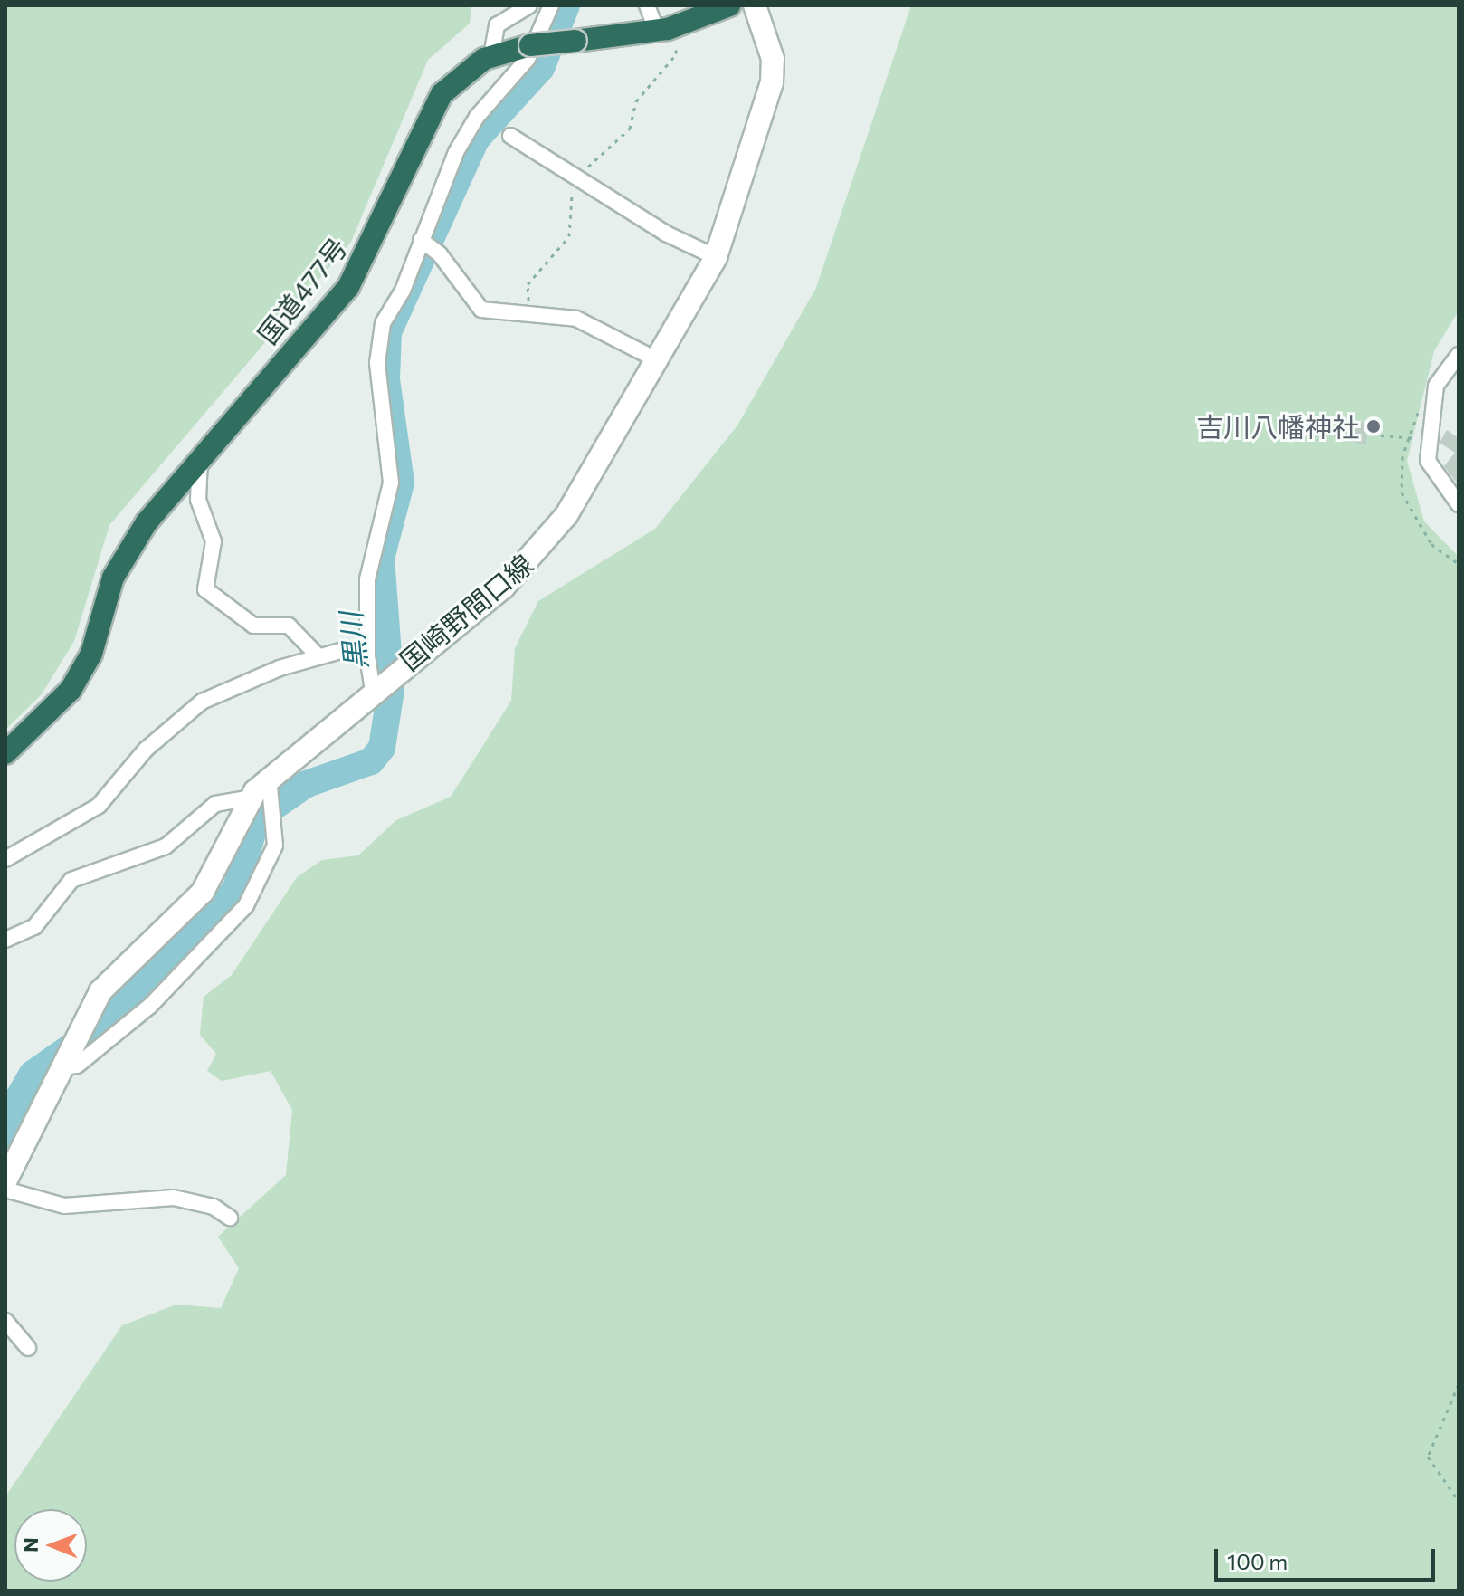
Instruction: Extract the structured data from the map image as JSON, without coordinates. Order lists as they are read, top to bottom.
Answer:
{
  "streets": {
    "highway": ["国道477号"],
    "main road": ["国崎野間口線"]
  },
  "water": ["黒川"],
  "places": ["吉川八幡神社"],
  "scale_bar": "100 m",
  "north": "left"
}
